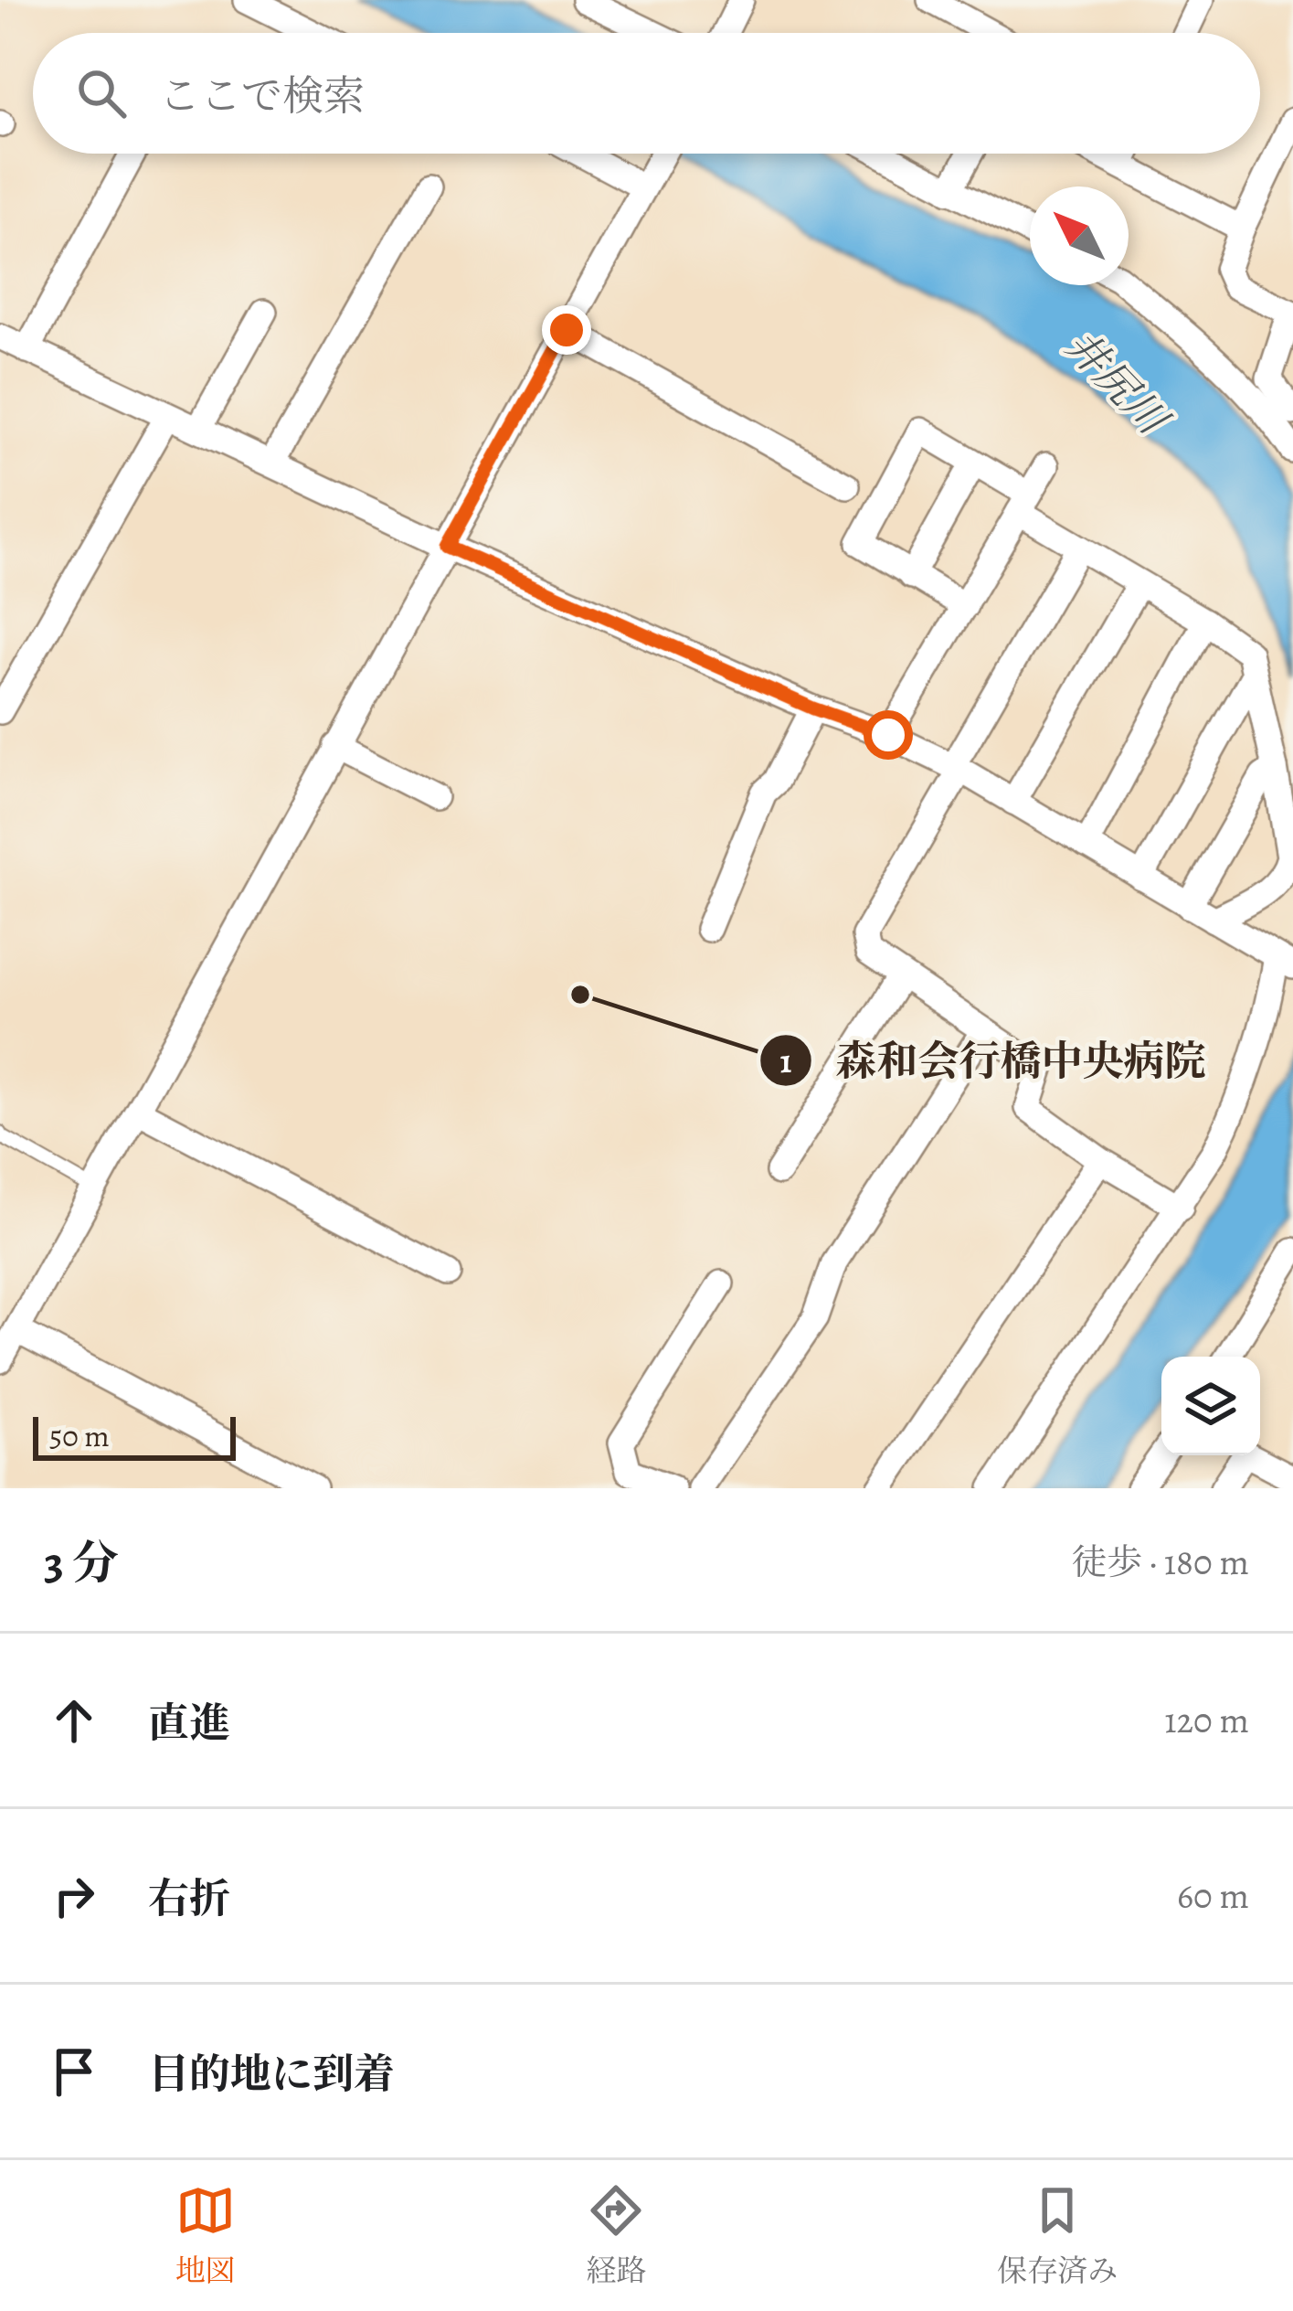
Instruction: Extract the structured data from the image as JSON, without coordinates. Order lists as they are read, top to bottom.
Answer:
{
  "water": ["井尻川"],
  "places": ["森和会行橋中央病院"],
  "scale_bar": "50 m",
  "north": "top left",
  "page": {
    "search": "ここで検索",
    "scale": "50 m",
    "heading": ["3 分", "徒歩 · 180 m"],
    "list": [
      ["直進", "120 m"],
      ["右折", "60 m"],
      "目的地に到着"
    ],
    "nav": ["地図", "経路", "保存済み"]
  }
}
